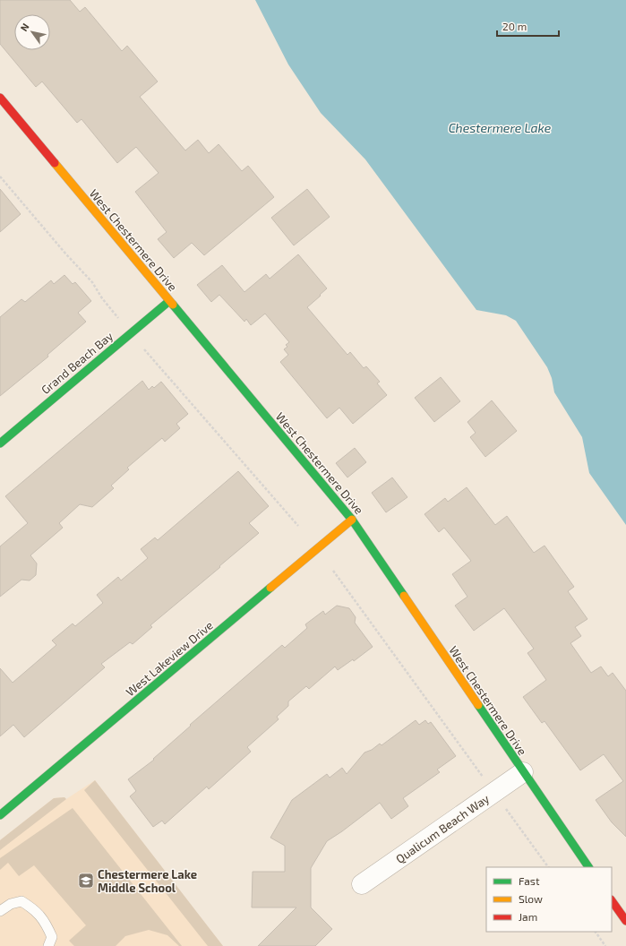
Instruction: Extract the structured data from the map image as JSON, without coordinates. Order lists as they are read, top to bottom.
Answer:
{
  "streets": {
    "street": [
      "West Chestermere Drive",
      "Grand Beach Bay",
      "West Lakeview Drive",
      "Qualicum Beach Way"
    ]
  },
  "crossings": [
    ["West Chestermere Drive", "Grand Beach Bay"],
    ["West Chestermere Drive", "West Lakeview Drive"],
    ["West Chestermere Drive", "Qualicum Beach Way"]
  ],
  "water": ["Chestermere Lake"],
  "places": {
    "school or university": ["Chestermere Lake Middle School"]
  },
  "legend": ["Fast", "Slow", "Jam"],
  "scale_bar": "20 m",
  "north": "top left"
}
